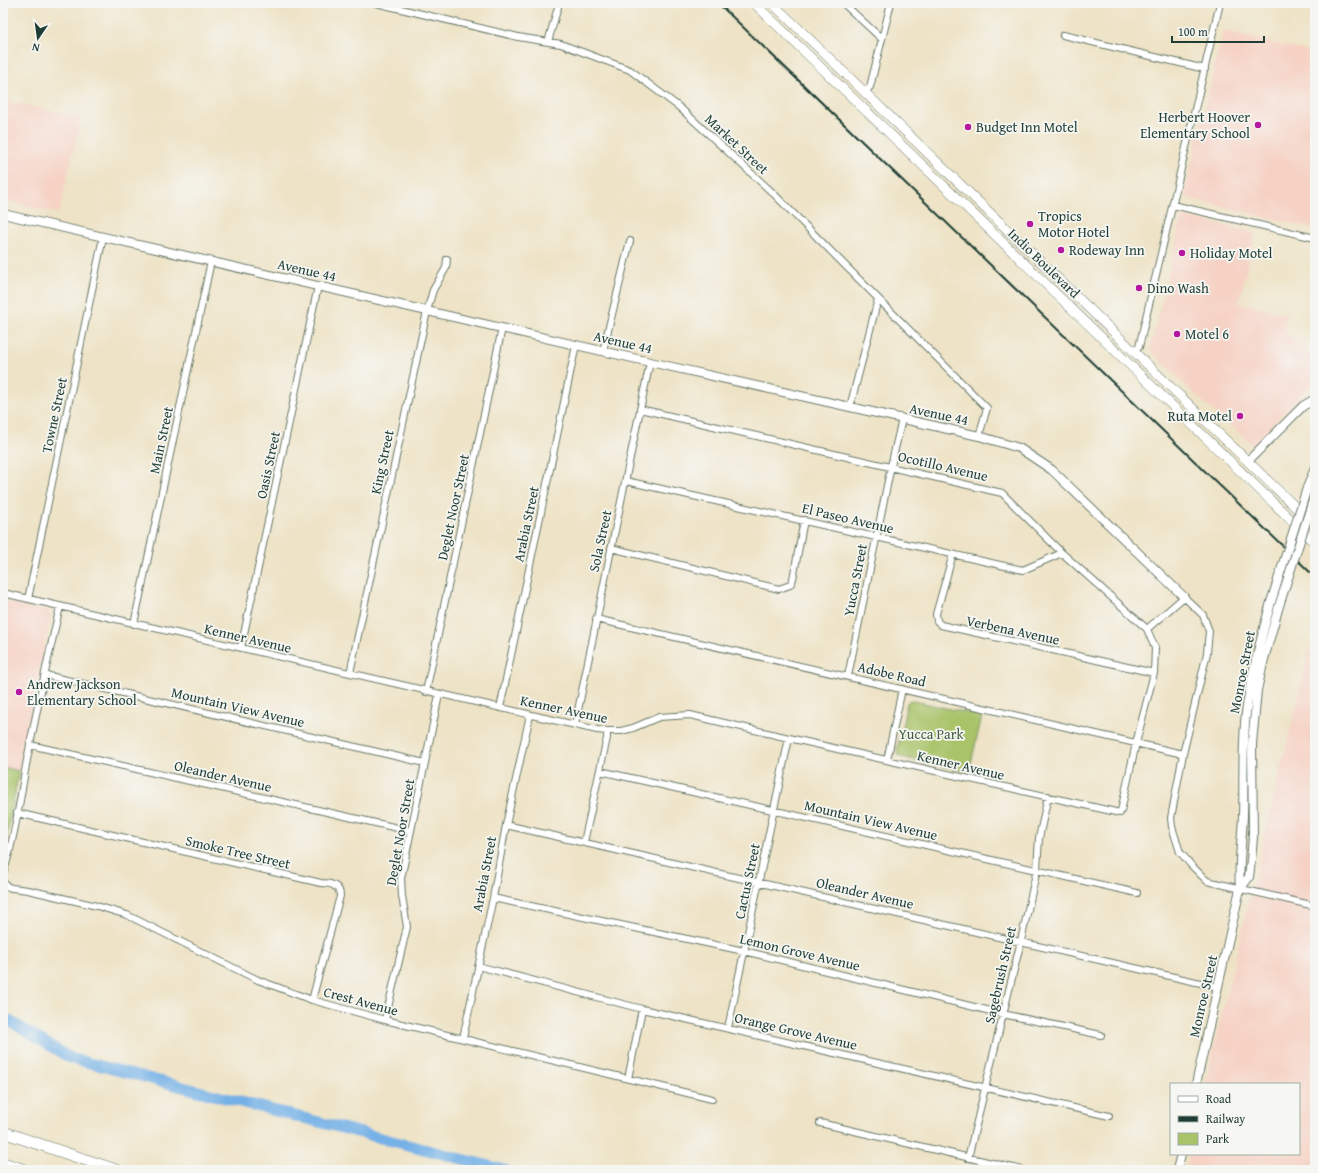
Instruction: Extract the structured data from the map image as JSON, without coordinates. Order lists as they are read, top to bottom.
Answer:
{
  "streets": {
    "main road": ["Indio Boulevard"],
    "street": [
      "Market Street",
      "Avenue 44",
      "Towne Street",
      "Main Street",
      "King Street",
      "Oasis Street",
      "Ocotillo Avenue",
      "Deglet Noor Street",
      "El Paseo Avenue",
      "Arabia Street",
      "Sola Street",
      "Yucca Street",
      "Verbena Avenue",
      "Kenner Avenue",
      "Monroe Street",
      "Adobe Road",
      "Mountain View Avenue",
      "Oleander Avenue",
      "Smoke Tree Street",
      "Cactus Street",
      "Lemon Grove Avenue",
      "Sagebrush Street",
      "Crest Avenue",
      "Orange Grove Avenue"
    ]
  },
  "crossings": [
    ["Market Street", "Avenue 44"],
    ["Avenue 44", "Towne Street"],
    ["Avenue 44", "Main Street"],
    ["Avenue 44", "King Street"],
    ["Avenue 44", "Oasis Street"],
    ["Avenue 44", "Deglet Noor Street"],
    ["Avenue 44", "Arabia Street"],
    ["Avenue 44", "Sola Street"],
    ["Avenue 44", "Yucca Street"],
    ["Towne Street", "Kenner Avenue"],
    ["Main Street", "Kenner Avenue"],
    ["King Street", "Kenner Avenue"],
    ["Oasis Street", "Kenner Avenue"],
    ["Ocotillo Avenue", "El Paseo Avenue"],
    ["Ocotillo Avenue", "Sola Street"],
    ["Ocotillo Avenue", "Yucca Street"],
    ["Ocotillo Avenue", "Verbena Avenue"],
    ["Ocotillo Avenue", "Kenner Avenue"],
    ["Ocotillo Avenue", "Adobe Road"],
    ["Deglet Noor Street", "Kenner Avenue"],
    ["Deglet Noor Street", "Mountain View Avenue"],
    ["Deglet Noor Street", "Oleander Avenue"],
    ["Deglet Noor Street", "Crest Avenue"],
    ["El Paseo Avenue", "Sola Street"],
    ["El Paseo Avenue", "Yucca Street"],
    ["El Paseo Avenue", "Verbena Avenue"],
    ["Arabia Street", "Kenner Avenue"],
    ["Arabia Street", "Oleander Avenue"],
    ["Arabia Street", "Lemon Grove Avenue"],
    ["Arabia Street", "Crest Avenue"],
    ["Arabia Street", "Orange Grove Avenue"],
    ["Sola Street", "Kenner Avenue"],
    ["Sola Street", "Adobe Road"],
    ["Yucca Street", "Adobe Road"],
    ["Kenner Avenue", "Cactus Street"],
    ["Kenner Avenue", "Sagebrush Street"],
    ["Monroe Street", "Oleander Avenue"],
    ["Mountain View Avenue", "Cactus Street"],
    ["Mountain View Avenue", "Sagebrush Street"],
    ["Oleander Avenue", "Cactus Street"],
    ["Oleander Avenue", "Sagebrush Street"],
    ["Smoke Tree Street", "Crest Avenue"],
    ["Cactus Street", "Lemon Grove Avenue"],
    ["Cactus Street", "Orange Grove Avenue"],
    ["Lemon Grove Avenue", "Sagebrush Street"],
    ["Sagebrush Street", "Orange Grove Avenue"]
  ],
  "parks": ["Yucca Park"],
  "places": [
    "Herbert Hoover Elementary School",
    "Budget Inn Motel",
    "Tropics Motor Hotel",
    "Rodeway Inn",
    "Holiday Motel",
    "Dino Wash",
    "Motel 6",
    "Ruta Motel",
    "Andrew Jackson Elementary School"
  ],
  "legend": ["Road", "Railway", "Park"],
  "scale_bar": "100 m",
  "north": "bottom"
}
